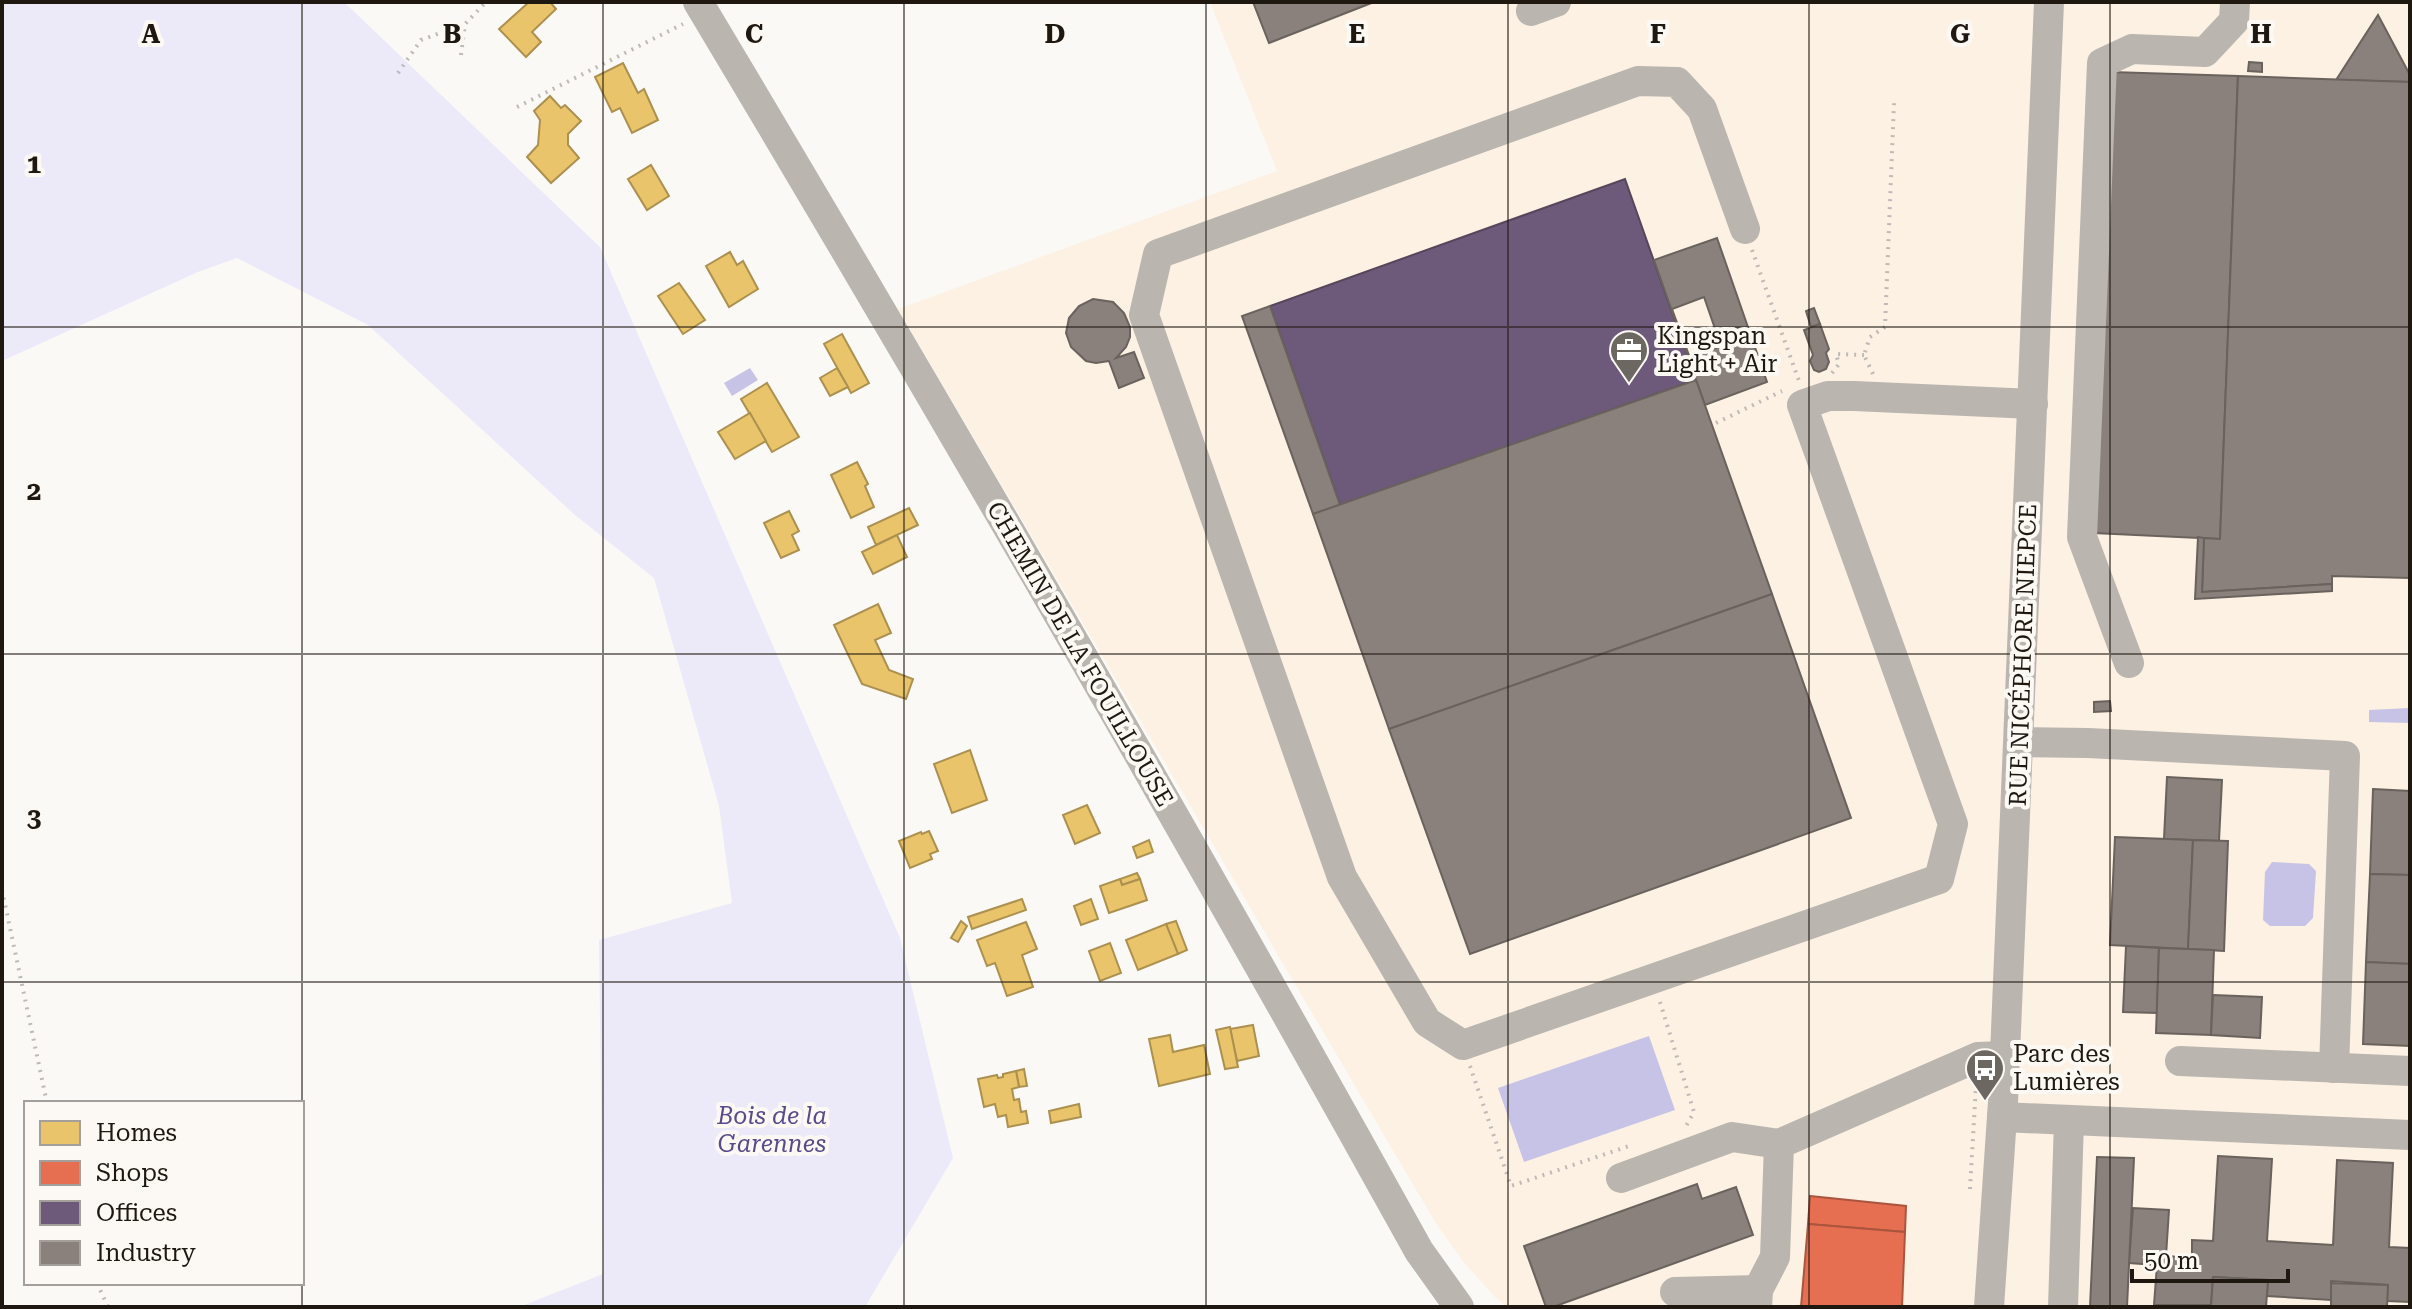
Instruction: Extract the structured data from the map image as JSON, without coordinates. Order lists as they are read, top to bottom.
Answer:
{
  "streets": {
    "street": ["CHEMIN DE LA FOUILLOUSE", "RUE NICÉPHORE NIEPCE"]
  },
  "parks": ["Bois de la Garennes"],
  "places": {
    "office": ["Kingspan Light + Air"],
    "bus stop": ["Parc des Lumières"]
  },
  "legend": [
    "Homes",
    "Shops",
    "Offices",
    "Industry"
  ],
  "scale_bar": "50 m",
  "grid": {
    "columns": [
      "A",
      "B",
      "C",
      "D",
      "E",
      "F",
      "G",
      "H"
    ],
    "rows": ["1", "2", "3"]
  }
}
